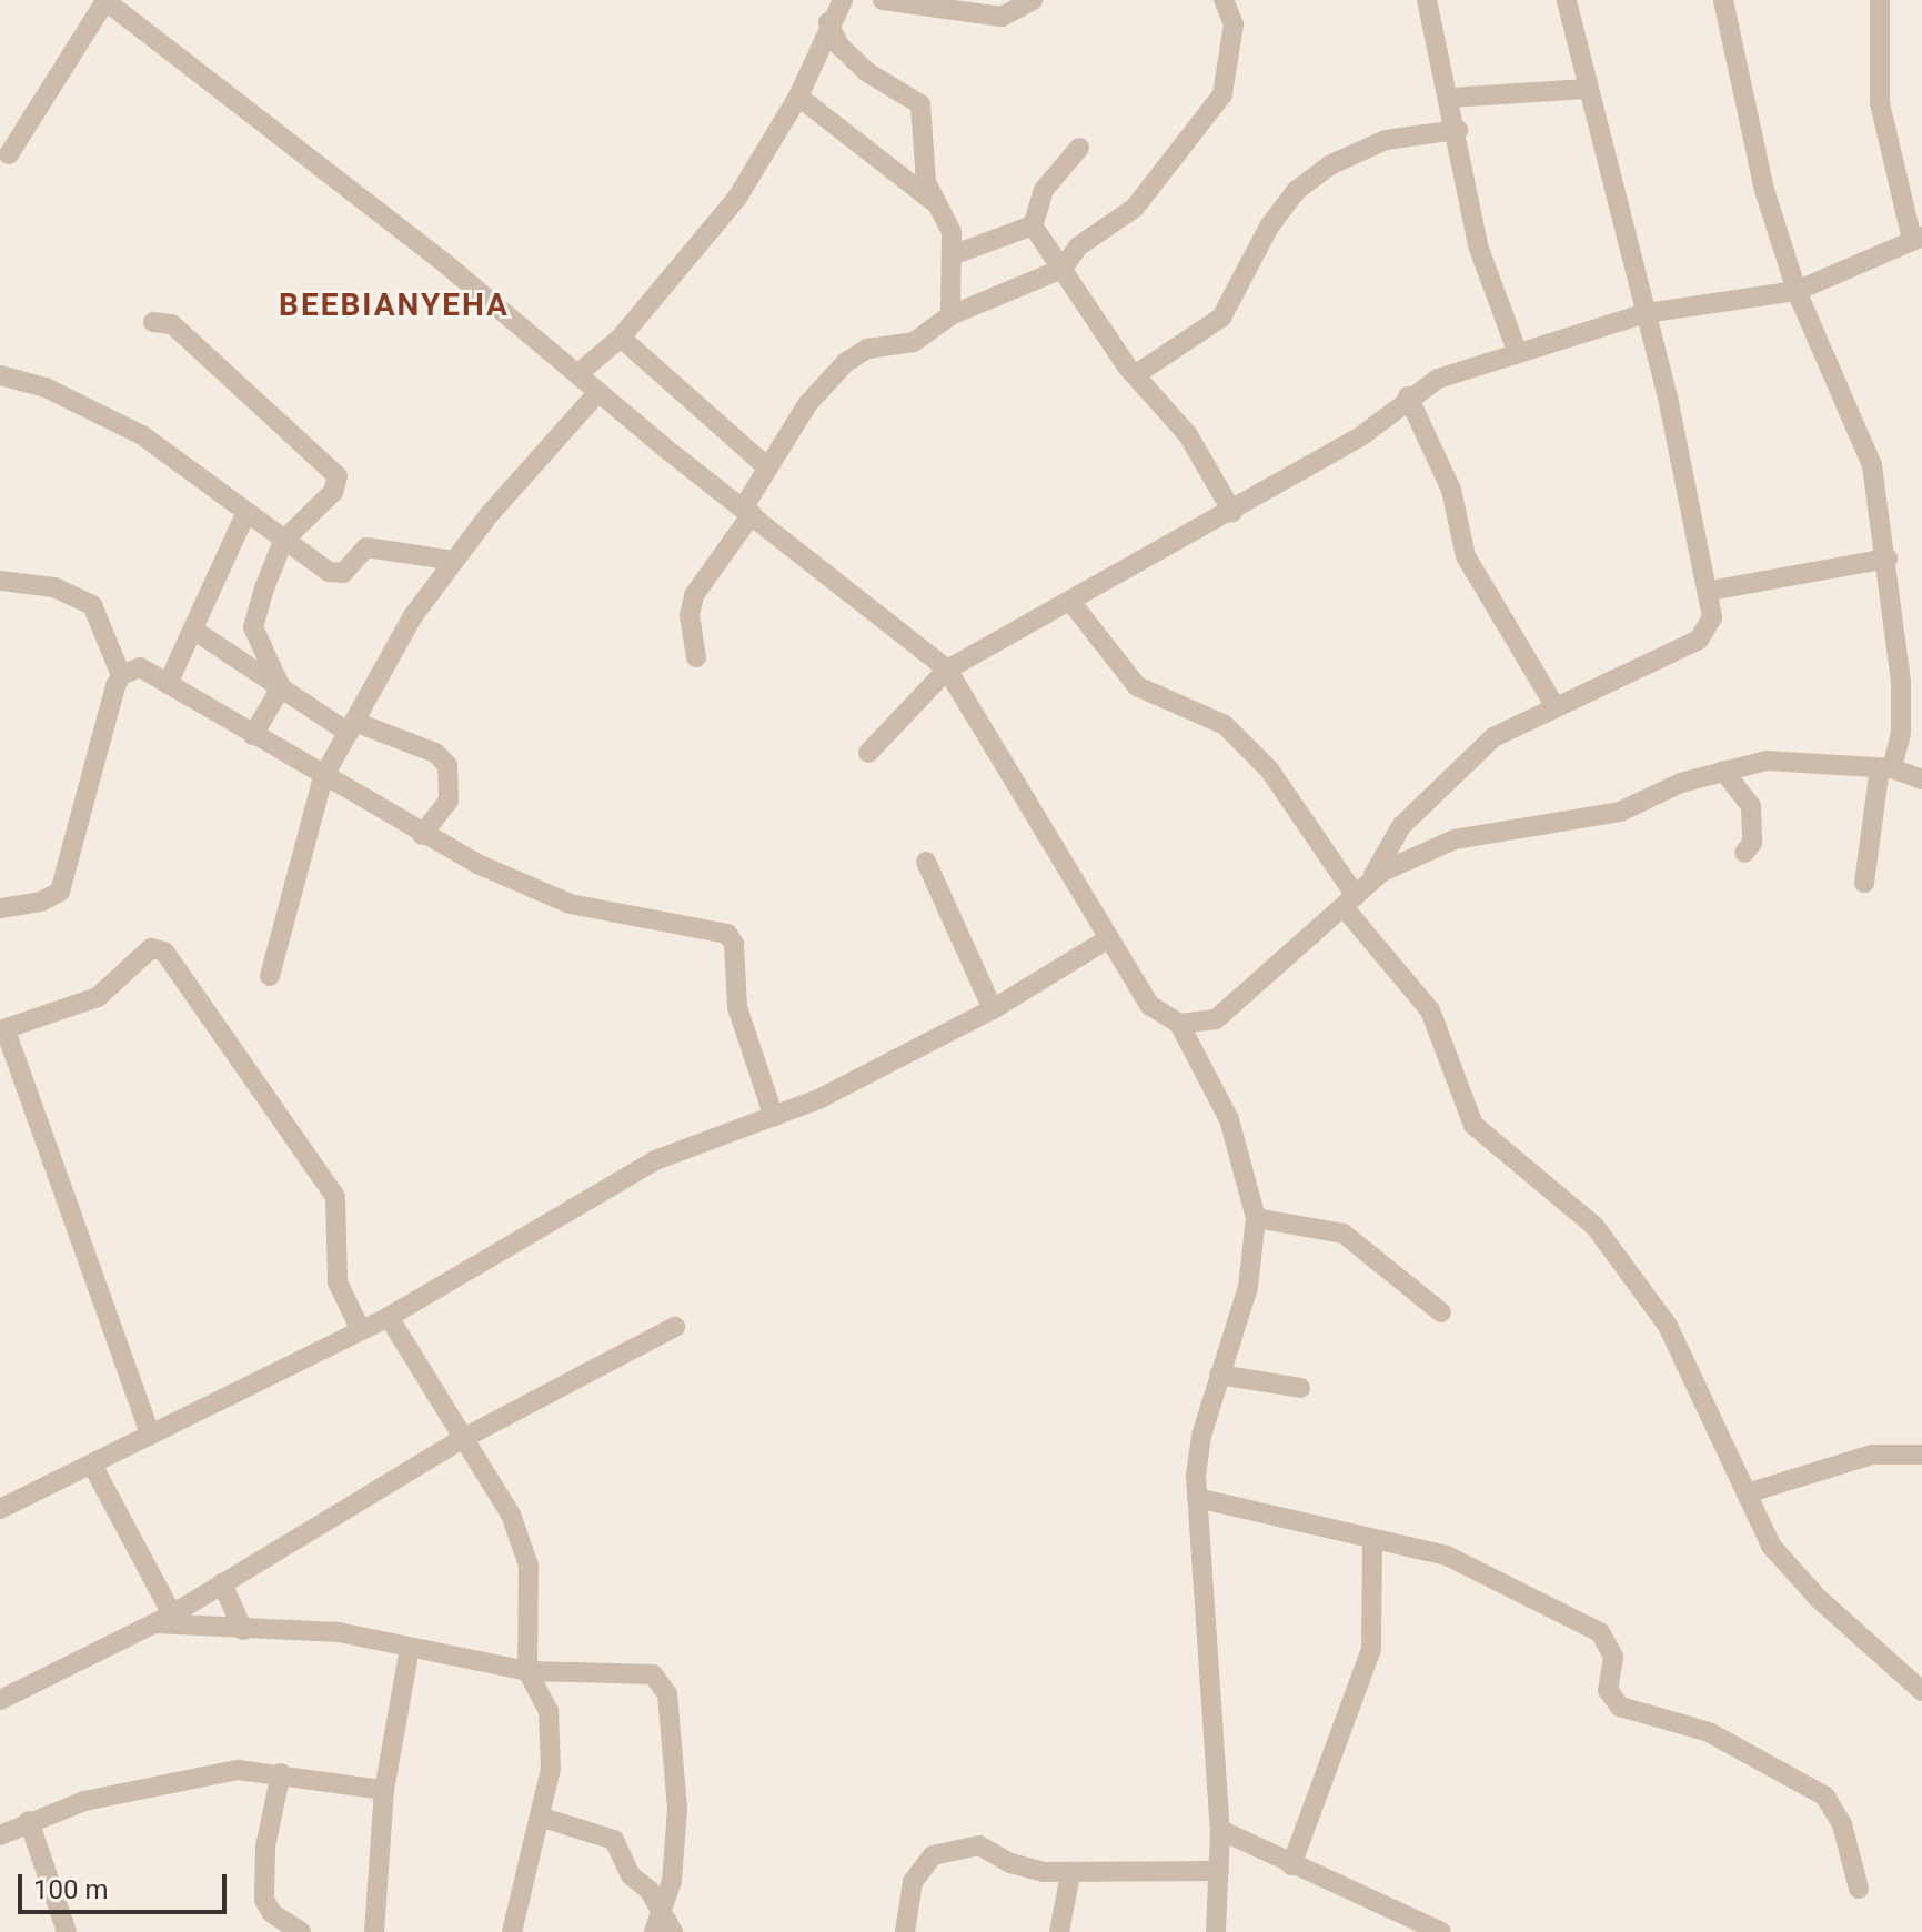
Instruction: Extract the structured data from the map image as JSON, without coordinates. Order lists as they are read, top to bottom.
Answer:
{
  "districts": ["BEEBIANYEHA"],
  "scale_bar": "100 m"
}
